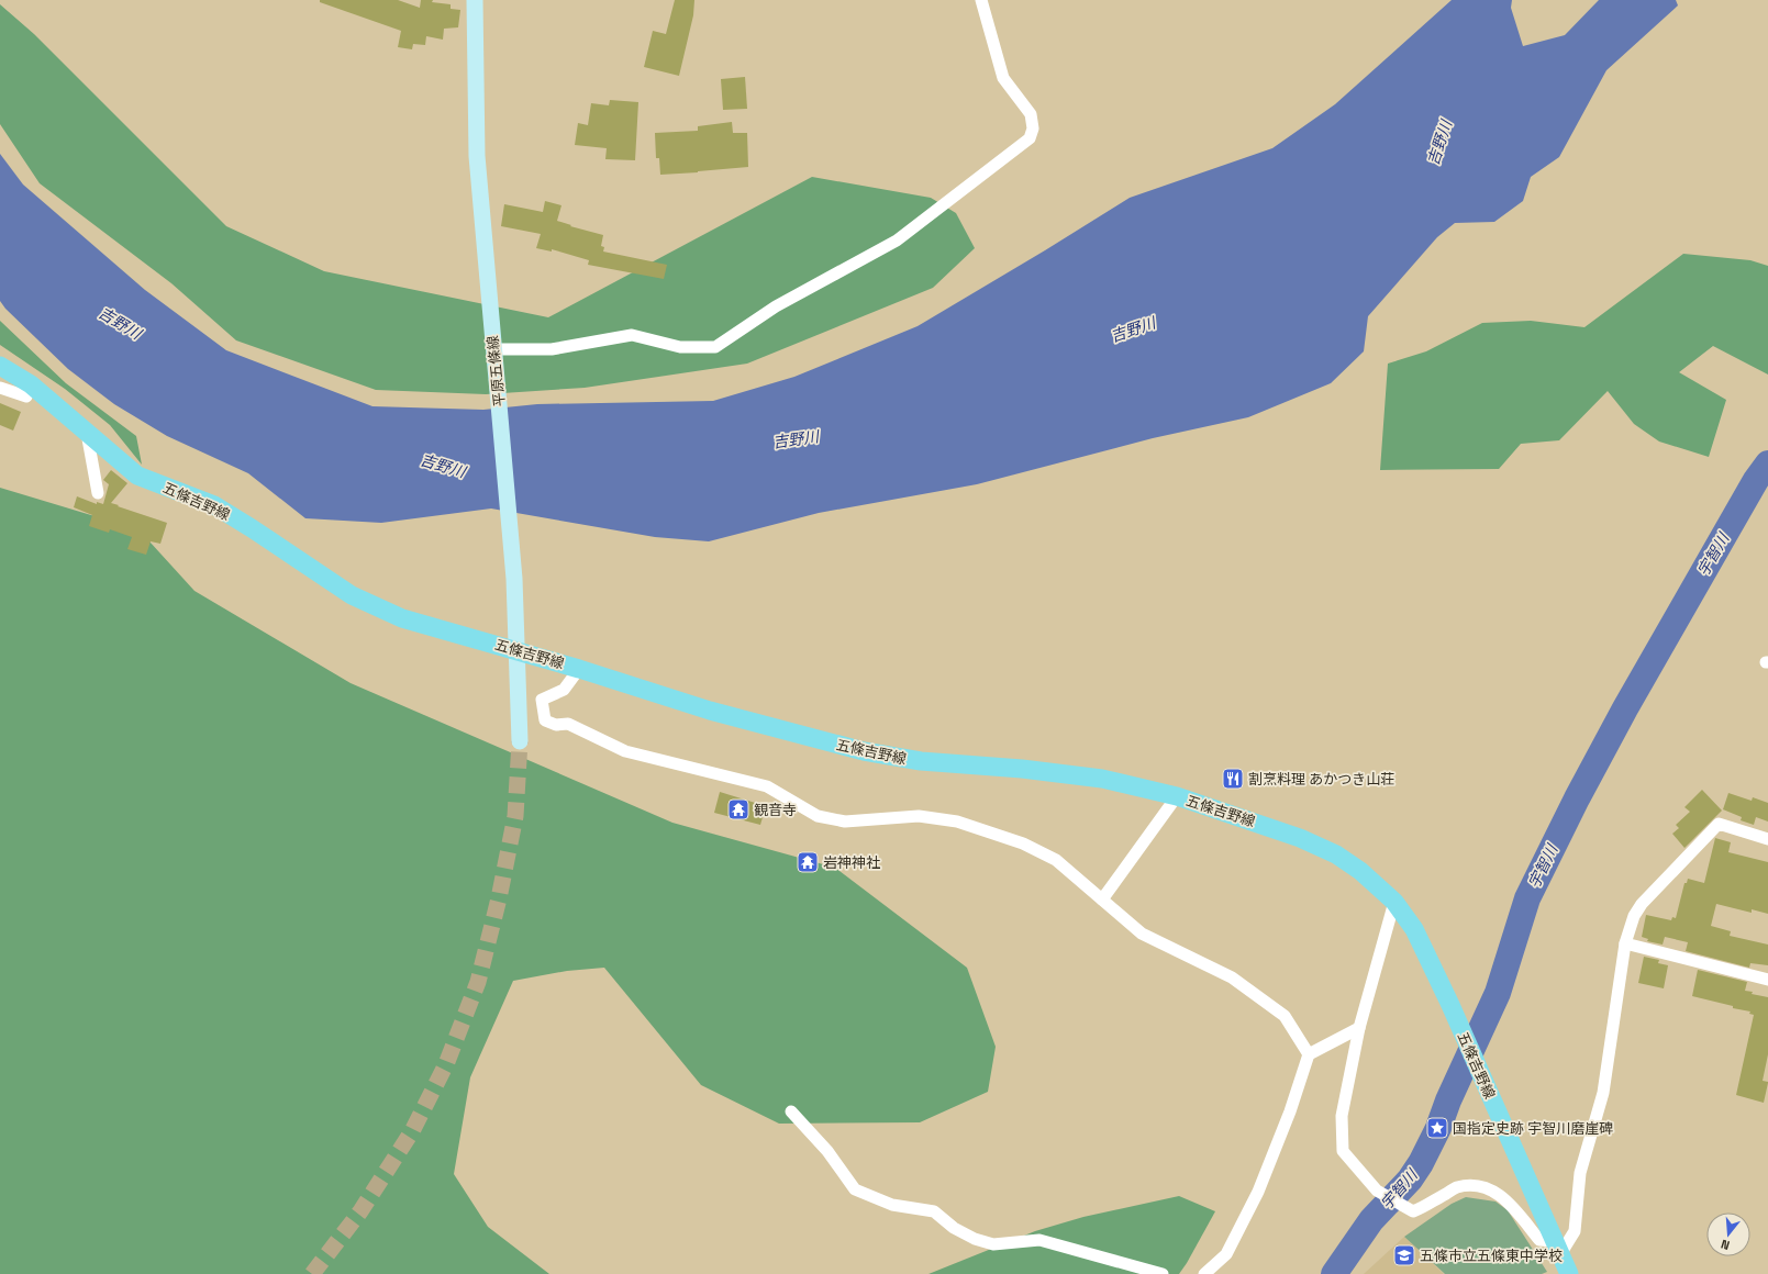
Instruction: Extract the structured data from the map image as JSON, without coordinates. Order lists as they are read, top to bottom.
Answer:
{
  "streets": {
    "main road": ["平原五條線", "五條吉野線"]
  },
  "crossings": [
    ["平原五條線", "五條吉野線"]
  ],
  "water": ["吉野川", "宇智川"],
  "places": {
    "restaurant": ["割烹料理 あかつき山荘"],
    "temple": ["観音寺", "岩神神社"],
    "place": ["国指定史跡 宇智川磨崖碑"],
    "school or university": ["五條市立五條東中学校"]
  },
  "north": "bottom"
}
